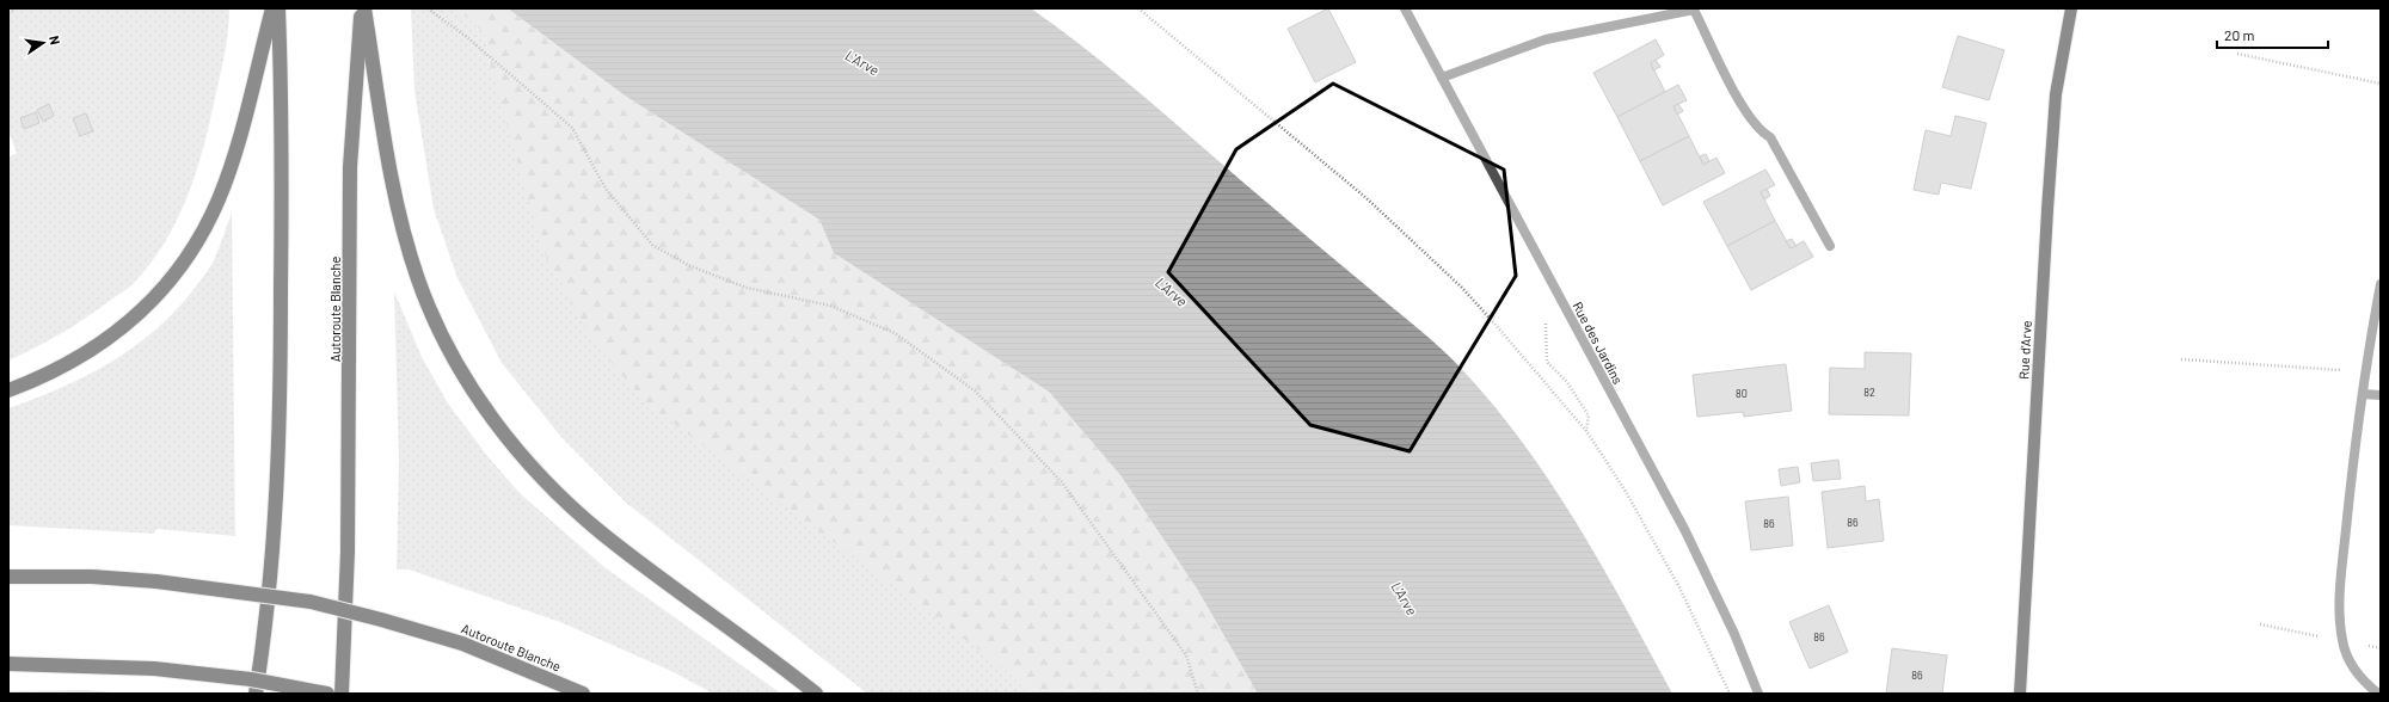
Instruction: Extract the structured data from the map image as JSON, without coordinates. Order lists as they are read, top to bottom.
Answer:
{
  "streets": {
    "highway": ["Autoroute Blanche"],
    "main road": ["Rue d'Arve"],
    "street": ["Rue des Jardins"]
  },
  "water": ["L'Arve"],
  "house_numbers": [
    "82",
    "80",
    "86",
    "86",
    "86",
    "86"
  ],
  "scale_bar": "20 m",
  "north": "right"
}
